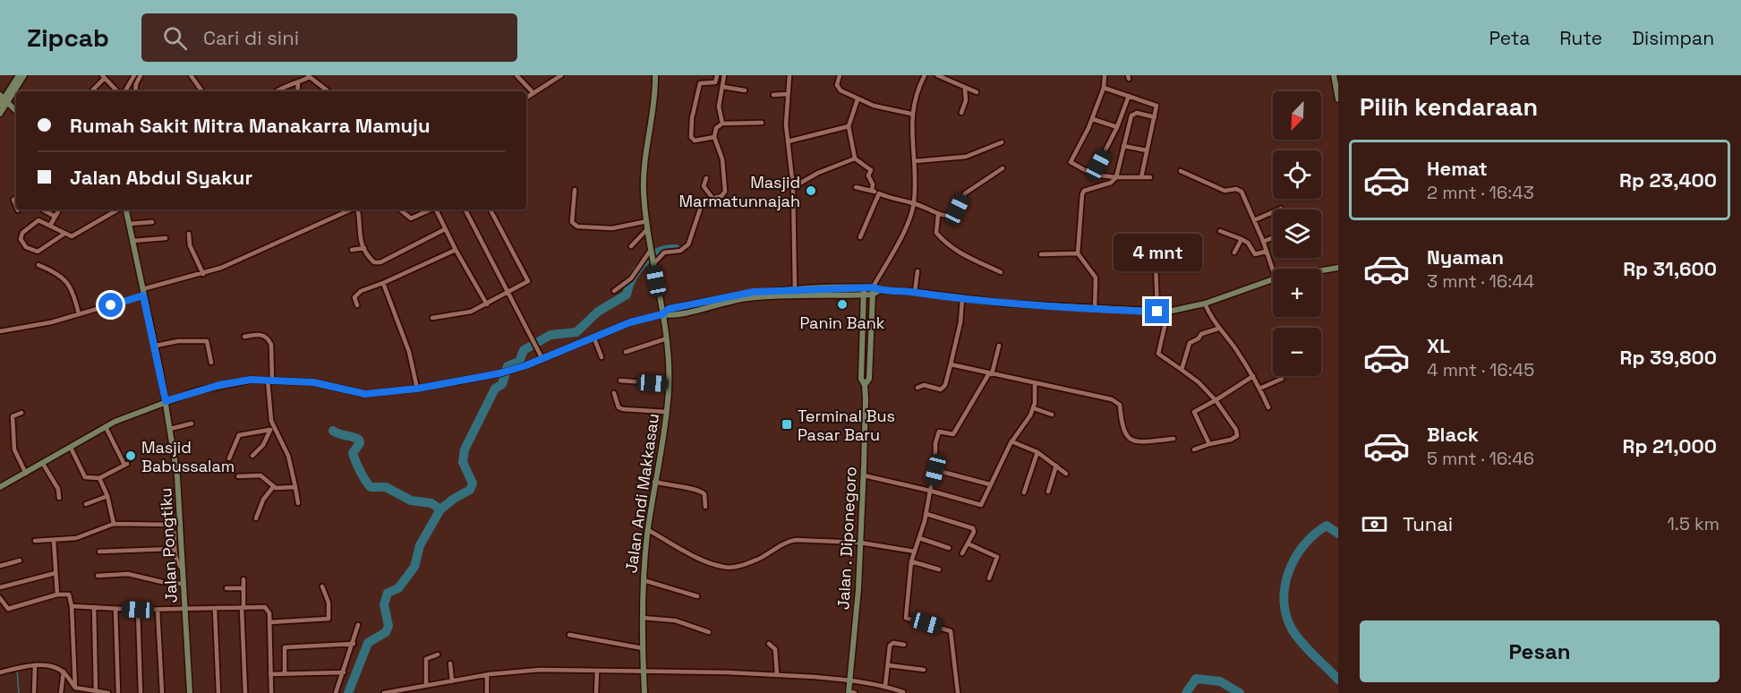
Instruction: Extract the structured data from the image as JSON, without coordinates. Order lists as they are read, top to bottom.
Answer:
{
  "streets": {
    "street": ["Jalan Andi Makkasau", "Jalan . Diponegoro", "Jalan Pongtiku"]
  },
  "places": {
    "other": ["Masjid Marmatunnajah", "Panin Bank", "Masjid Babussalam"],
    "transit": ["Terminal Bus Pasar Baru"]
  },
  "north": "bottom left",
  "page": {
    "header": "Zipcab",
    "search": "Cari di sini",
    "nav": ["Peta", "Rute", "Disimpan"],
    "heading": "Pilih kendaraan",
    "map_buttons": ["+", "−"],
    "banner": ["Rumah Sakit Mitra Manakarra Mamuju", "Jalan Abdul Syakur"],
    "list": [
      {
        "name": "Hemat",
        "note": "2 mnt · 16:43",
        "value": "Rp 23,400"
      },
      {
        "name": "Nyaman",
        "note": "3 mnt · 16:44",
        "value": "Rp 31,600"
      },
      {
        "name": "XL",
        "note": "4 mnt · 16:45",
        "value": "Rp 39,800"
      },
      {
        "name": "Black",
        "note": "5 mnt · 16:46",
        "value": "Rp 21,000"
      }
    ],
    "bubble": "4 mnt",
    "pay": ["Tunai", "1.5 km"],
    "buttons": "Pesan"
  }
}
